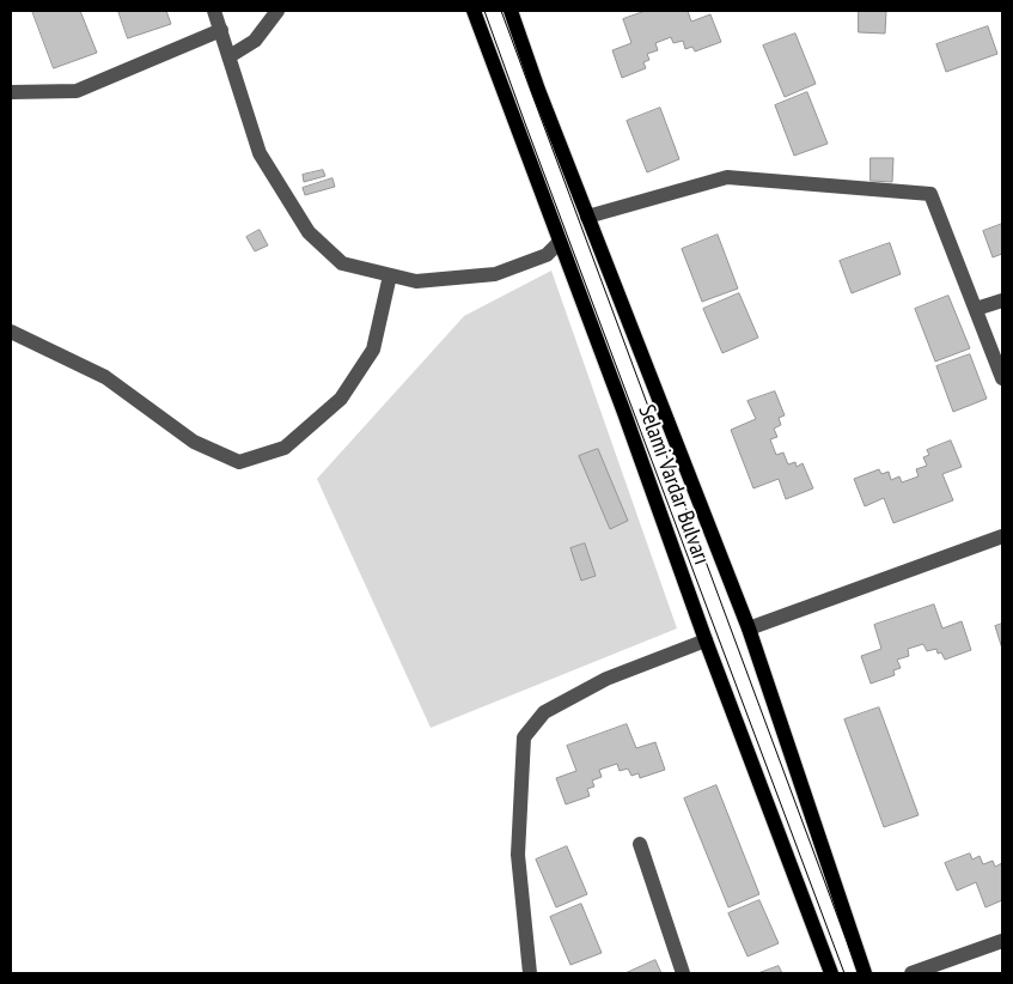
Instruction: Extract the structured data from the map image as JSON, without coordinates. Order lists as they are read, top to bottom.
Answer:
{
  "streets": {
    "main road": ["Selami Vardar Bulvarı"]
  }
}
